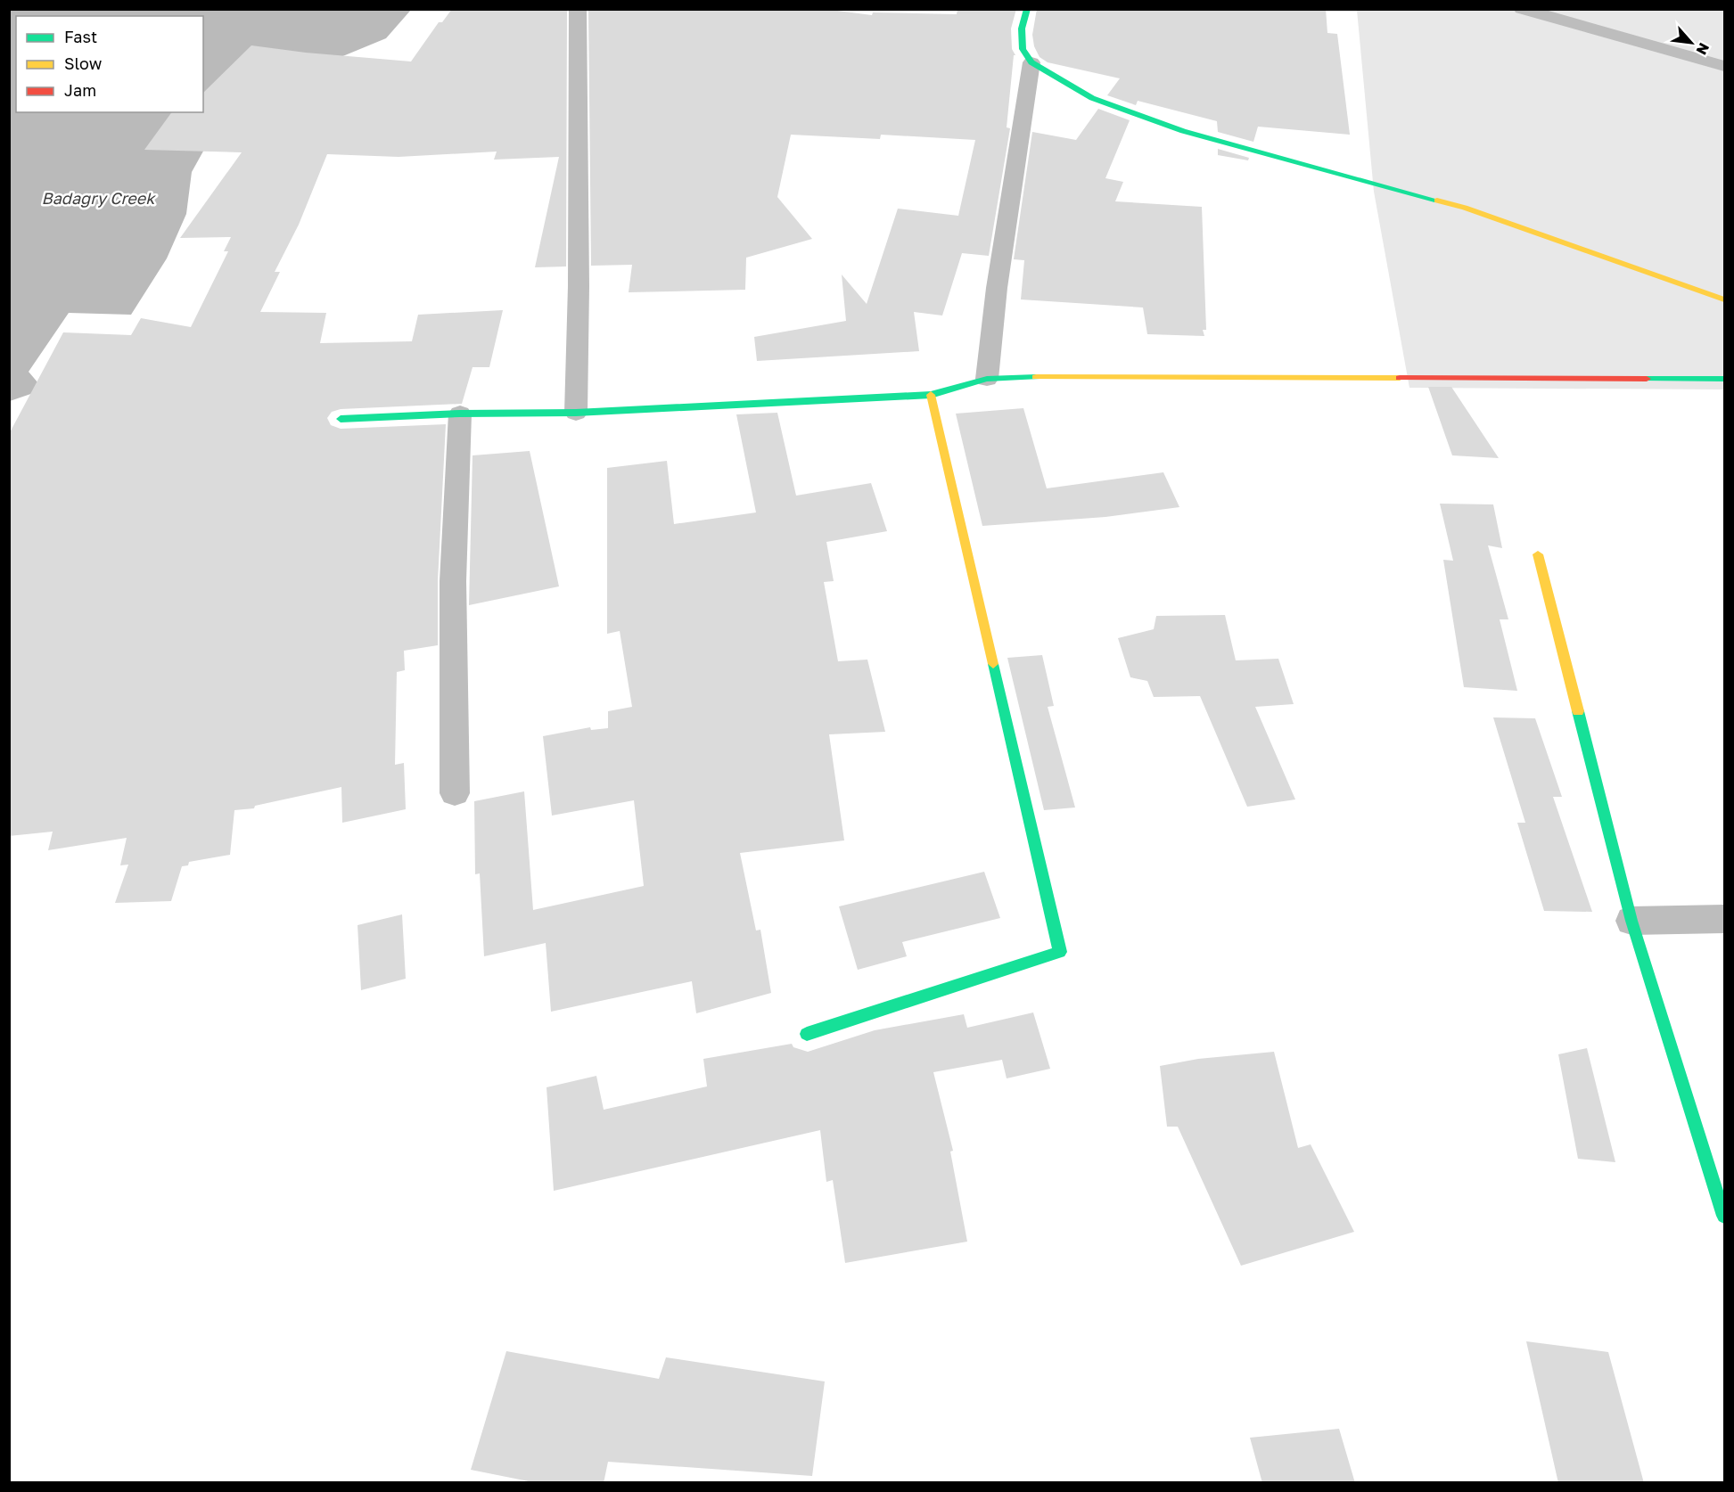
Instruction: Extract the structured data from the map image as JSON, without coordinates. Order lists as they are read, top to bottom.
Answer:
{
  "water": ["Badagry Creek"],
  "legend": ["Fast", "Slow", "Jam"],
  "north": "bottom right"
}
